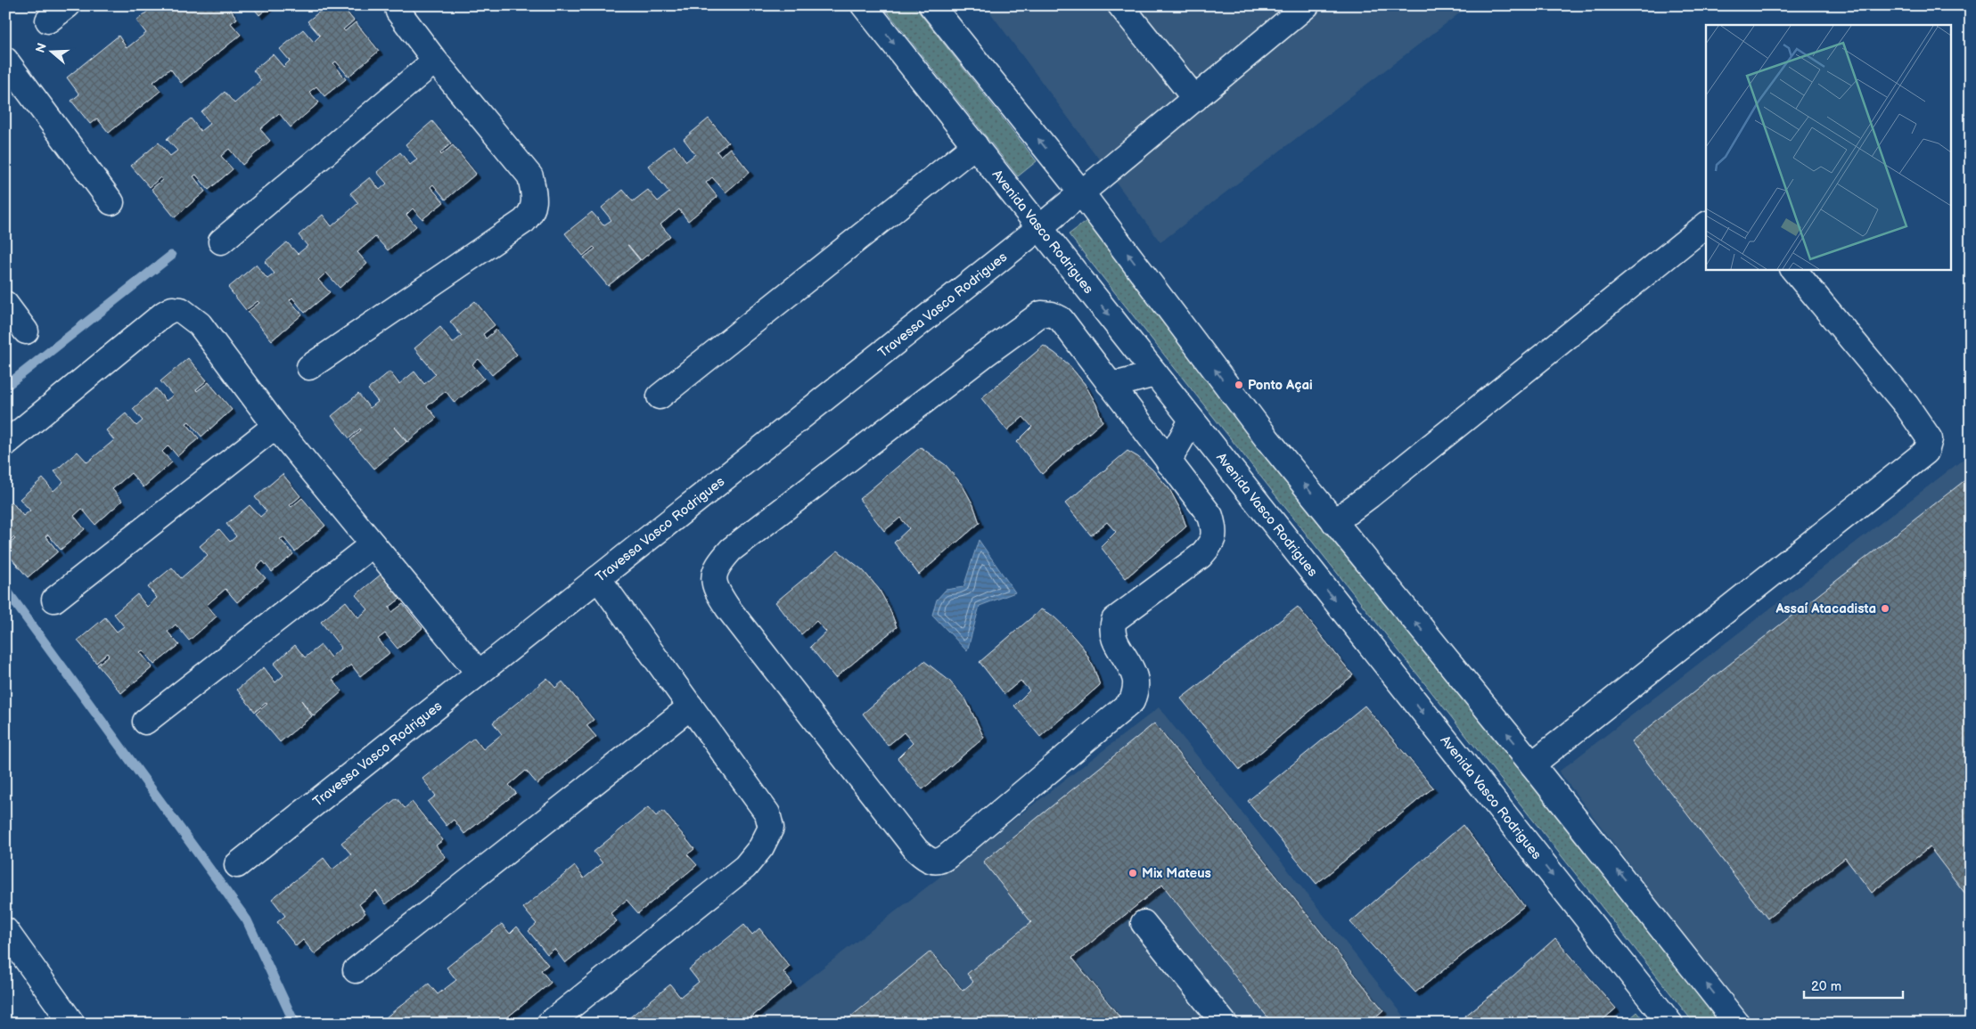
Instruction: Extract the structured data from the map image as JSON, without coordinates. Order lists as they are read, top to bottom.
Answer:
{
  "streets": {
    "street": ["Avenida Vasco Rodrigues", "Travessa Vasco Rodrigues"]
  },
  "crossings": [
    ["Avenida Vasco Rodrigues", "Travessa Vasco Rodrigues"]
  ],
  "places": ["Ponto Açai", "Assaí Atacadista", "Mix Mateus"],
  "scale_bar": "20 m",
  "north": "left"
}
